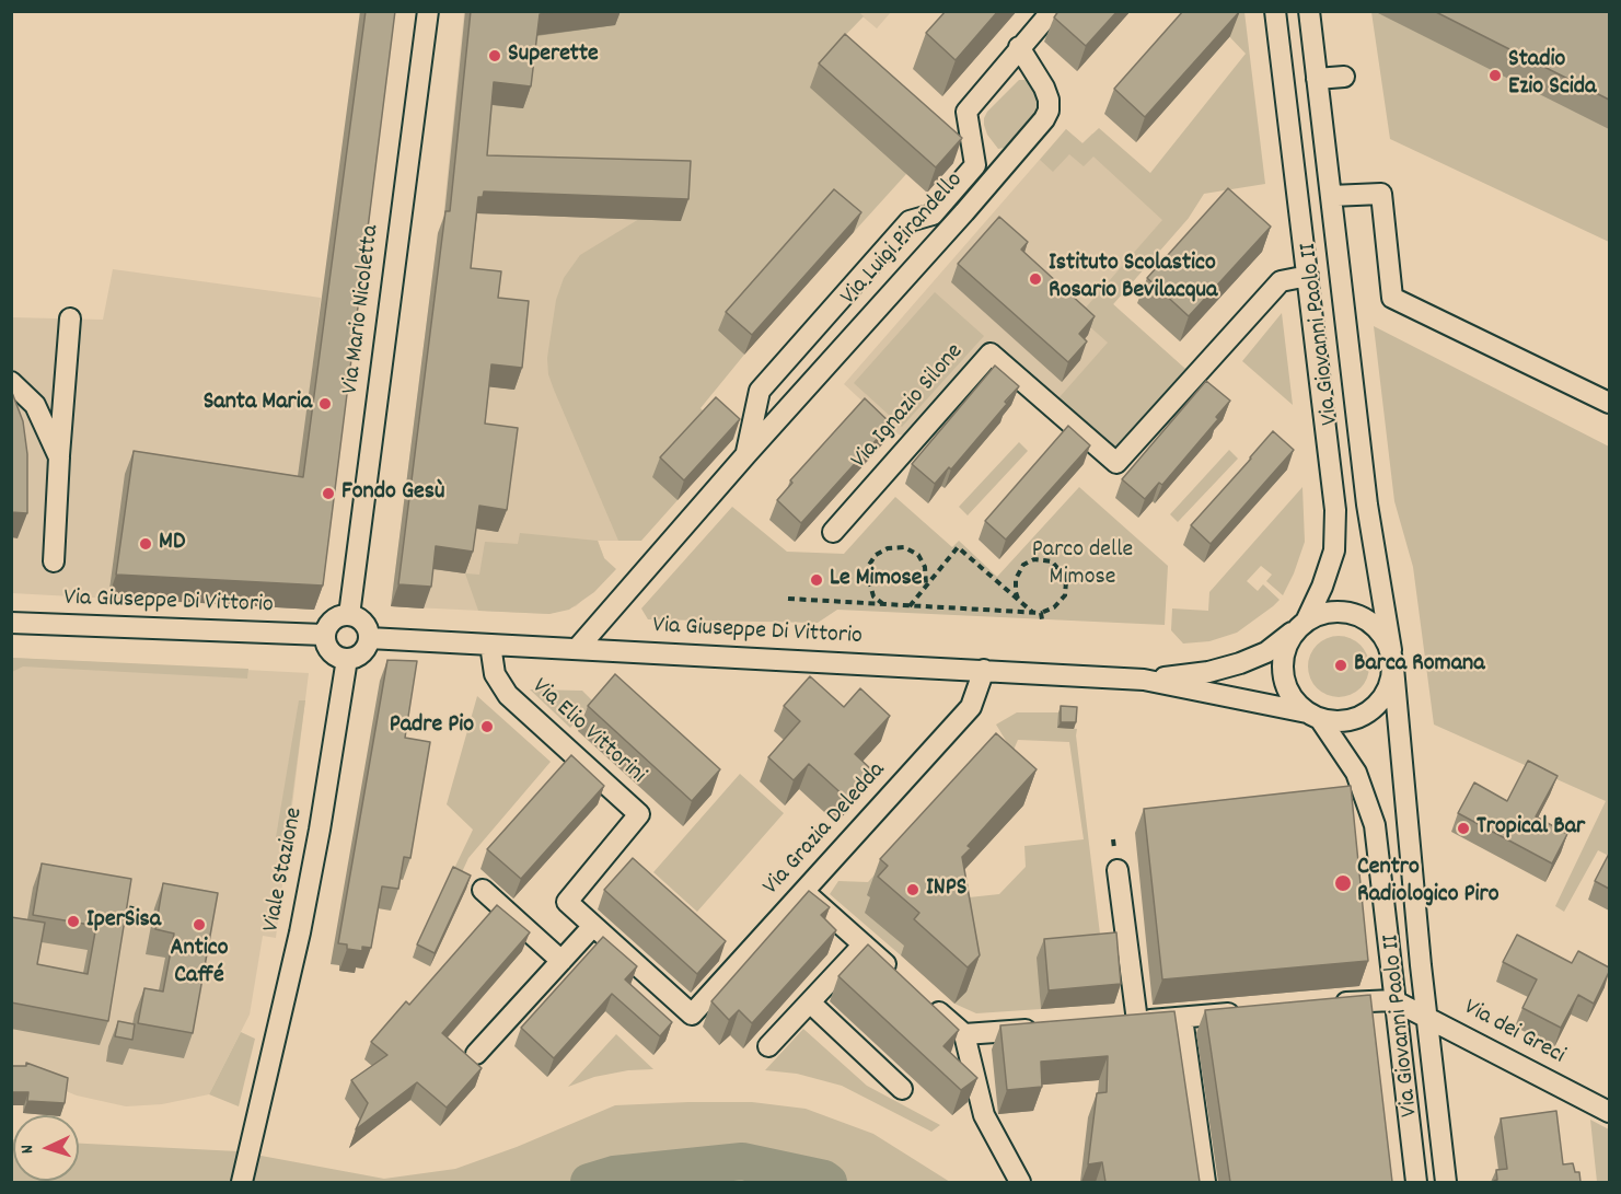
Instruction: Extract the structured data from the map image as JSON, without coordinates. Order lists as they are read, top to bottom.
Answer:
{
  "streets": {
    "street": [
      "Via Luigi Pirandello",
      "Via Mario Nicoletta",
      "Via Giovanni Paolo II",
      "Via Ignazio Silone",
      "Via Giuseppe Di Vittorio",
      "Via Elio Vittorini",
      "Via Grazia Deledda",
      "Viale Stazione",
      "Via dei Greci"
    ]
  },
  "crossings": [
    ["Via Luigi Pirandello", "Via Giuseppe Di Vittorio"],
    ["Via Mario Nicoletta", "Via Giuseppe Di Vittorio"],
    ["Via Mario Nicoletta", "Viale Stazione"],
    ["Via Giovanni Paolo II", "Via Ignazio Silone"],
    ["Via Giovanni Paolo II", "Via dei Greci"],
    ["Via Giuseppe Di Vittorio", "Via Elio Vittorini"],
    ["Via Giuseppe Di Vittorio", "Via Grazia Deledda"],
    ["Via Giuseppe Di Vittorio", "Viale Stazione"],
    ["Via Elio Vittorini", "Via Grazia Deledda"]
  ],
  "parks": ["Parco delle Mimose"],
  "places": [
    "Superette",
    "Stadio Ezio Scida",
    "Istituto Scolastico Rosario Bevilacqua",
    "Santa Maria",
    "Fondo Gesù",
    "MD",
    "Le Mimose",
    "Barca Romana",
    "Padre Pio",
    "Tropical Bar",
    "Centro Radiologico Piro",
    "INPS",
    "IperSisa",
    "Antico Caffé"
  ],
  "north": "left"
}
